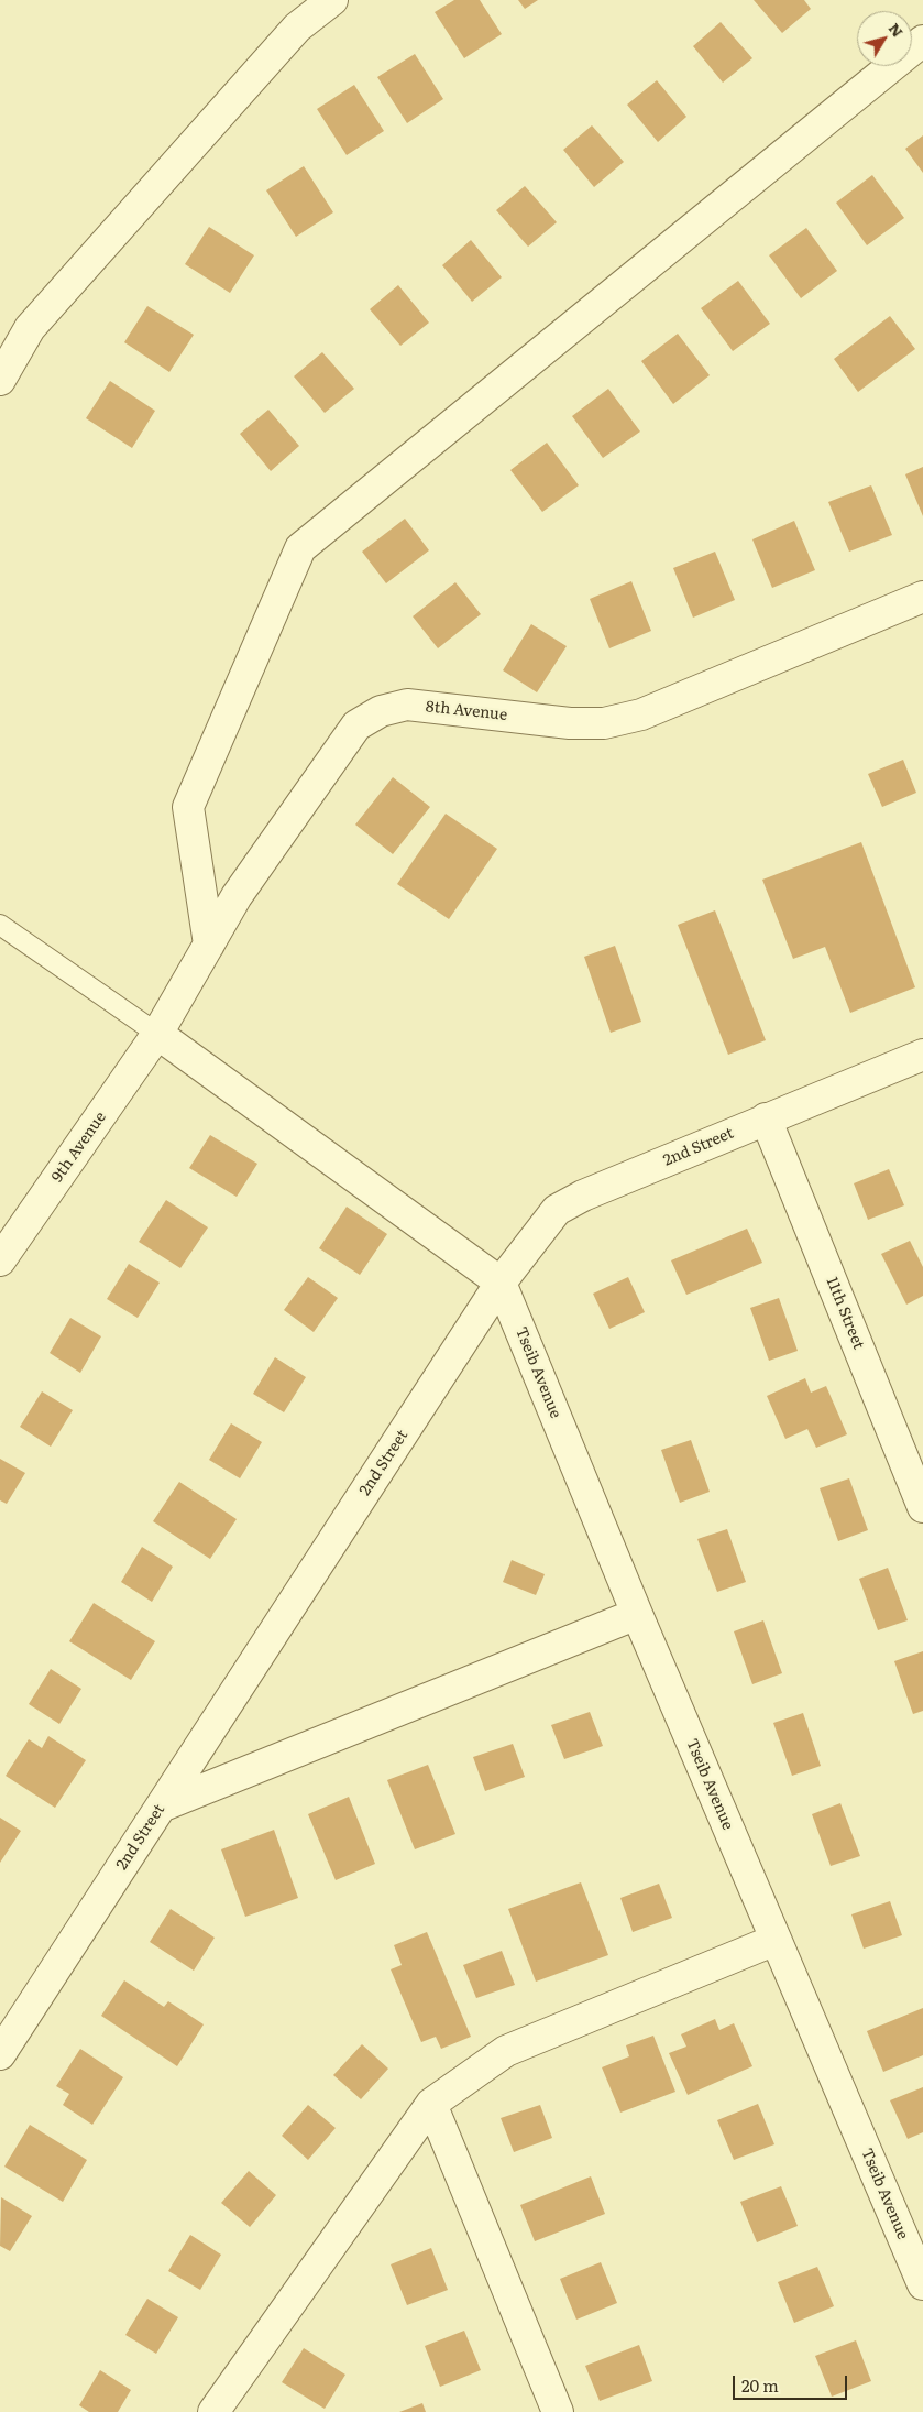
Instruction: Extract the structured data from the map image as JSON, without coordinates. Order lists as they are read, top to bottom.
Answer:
{
  "streets": {
    "street": [
      "8th Avenue",
      "9th Avenue",
      "2nd Street",
      "11th Street",
      "Tseib Avenue"
    ]
  },
  "crossings": [
    ["8th Avenue", "9th Avenue"],
    ["2nd Street", "11th Street"],
    ["2nd Street", "Tseib Avenue"]
  ],
  "scale_bar": "20 m",
  "north": "top right"
}
